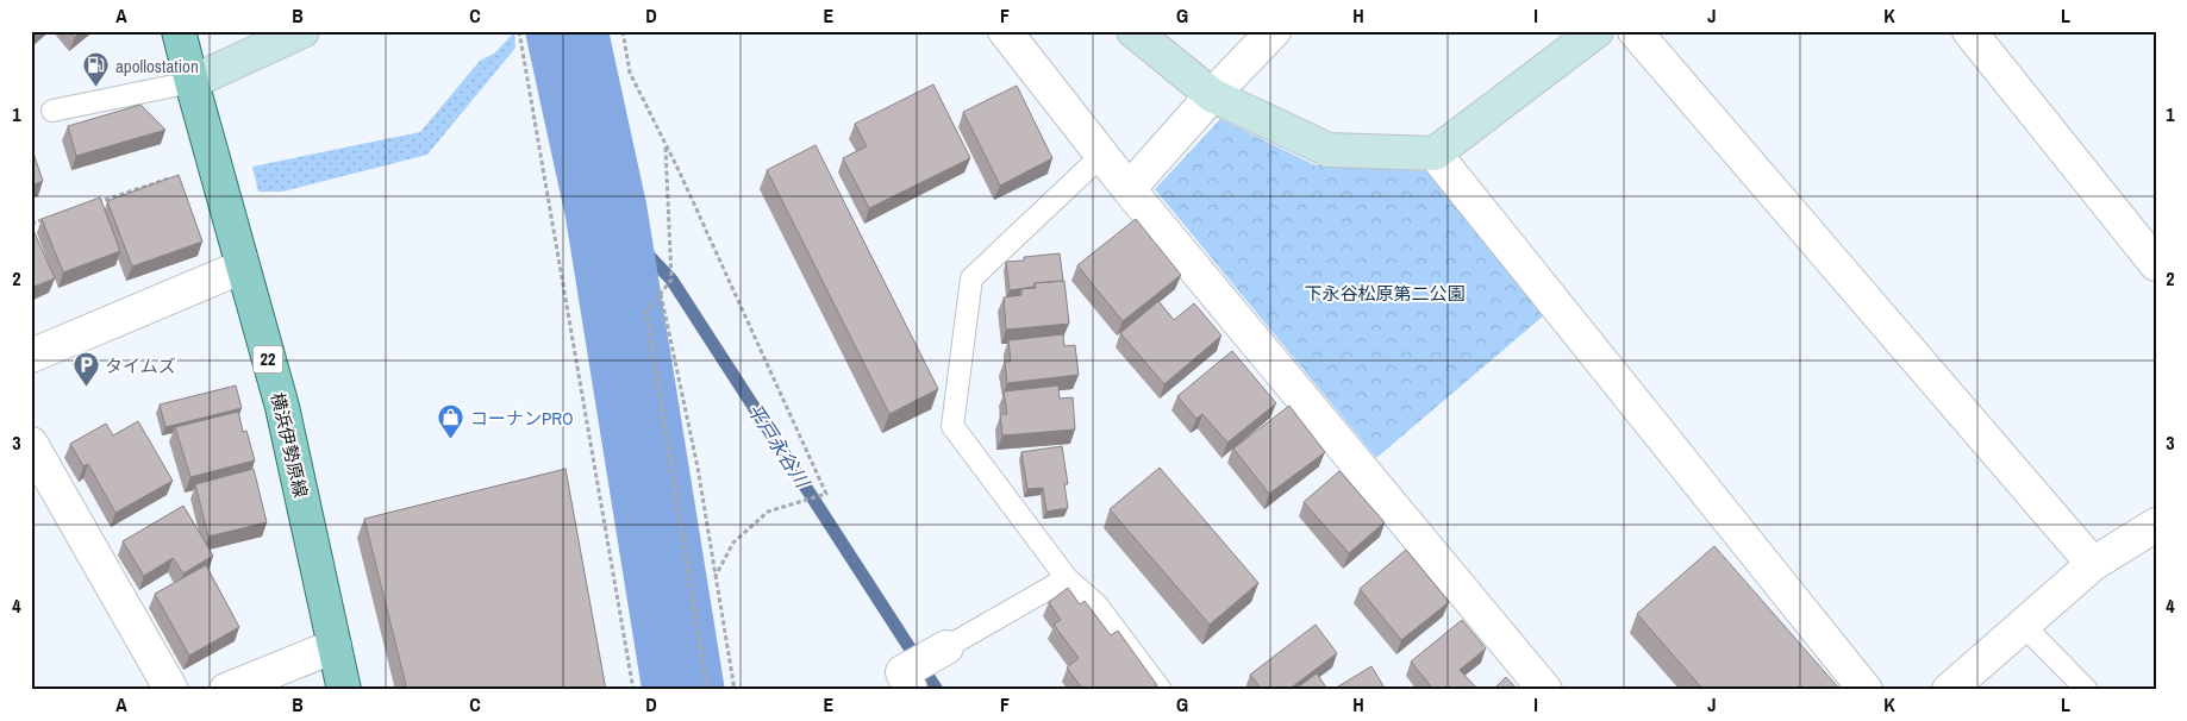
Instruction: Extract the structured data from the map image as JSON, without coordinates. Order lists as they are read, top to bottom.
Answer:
{
  "streets": {
    "main road": ["22", "横浜伊勢原線"]
  },
  "water": ["平戸永谷川"],
  "parks": ["下永谷松原第二公園"],
  "places": {
    "fuel station": ["apollostation"],
    "parking": ["タイムズ"],
    "shop": ["コーナンPRO"]
  },
  "grid": {
    "columns": [
      "A",
      "B",
      "C",
      "D",
      "E",
      "F",
      "G",
      "H",
      "I",
      "J",
      "K",
      "L"
    ],
    "rows": [
      "1",
      "2",
      "3",
      "4"
    ]
  }
}
